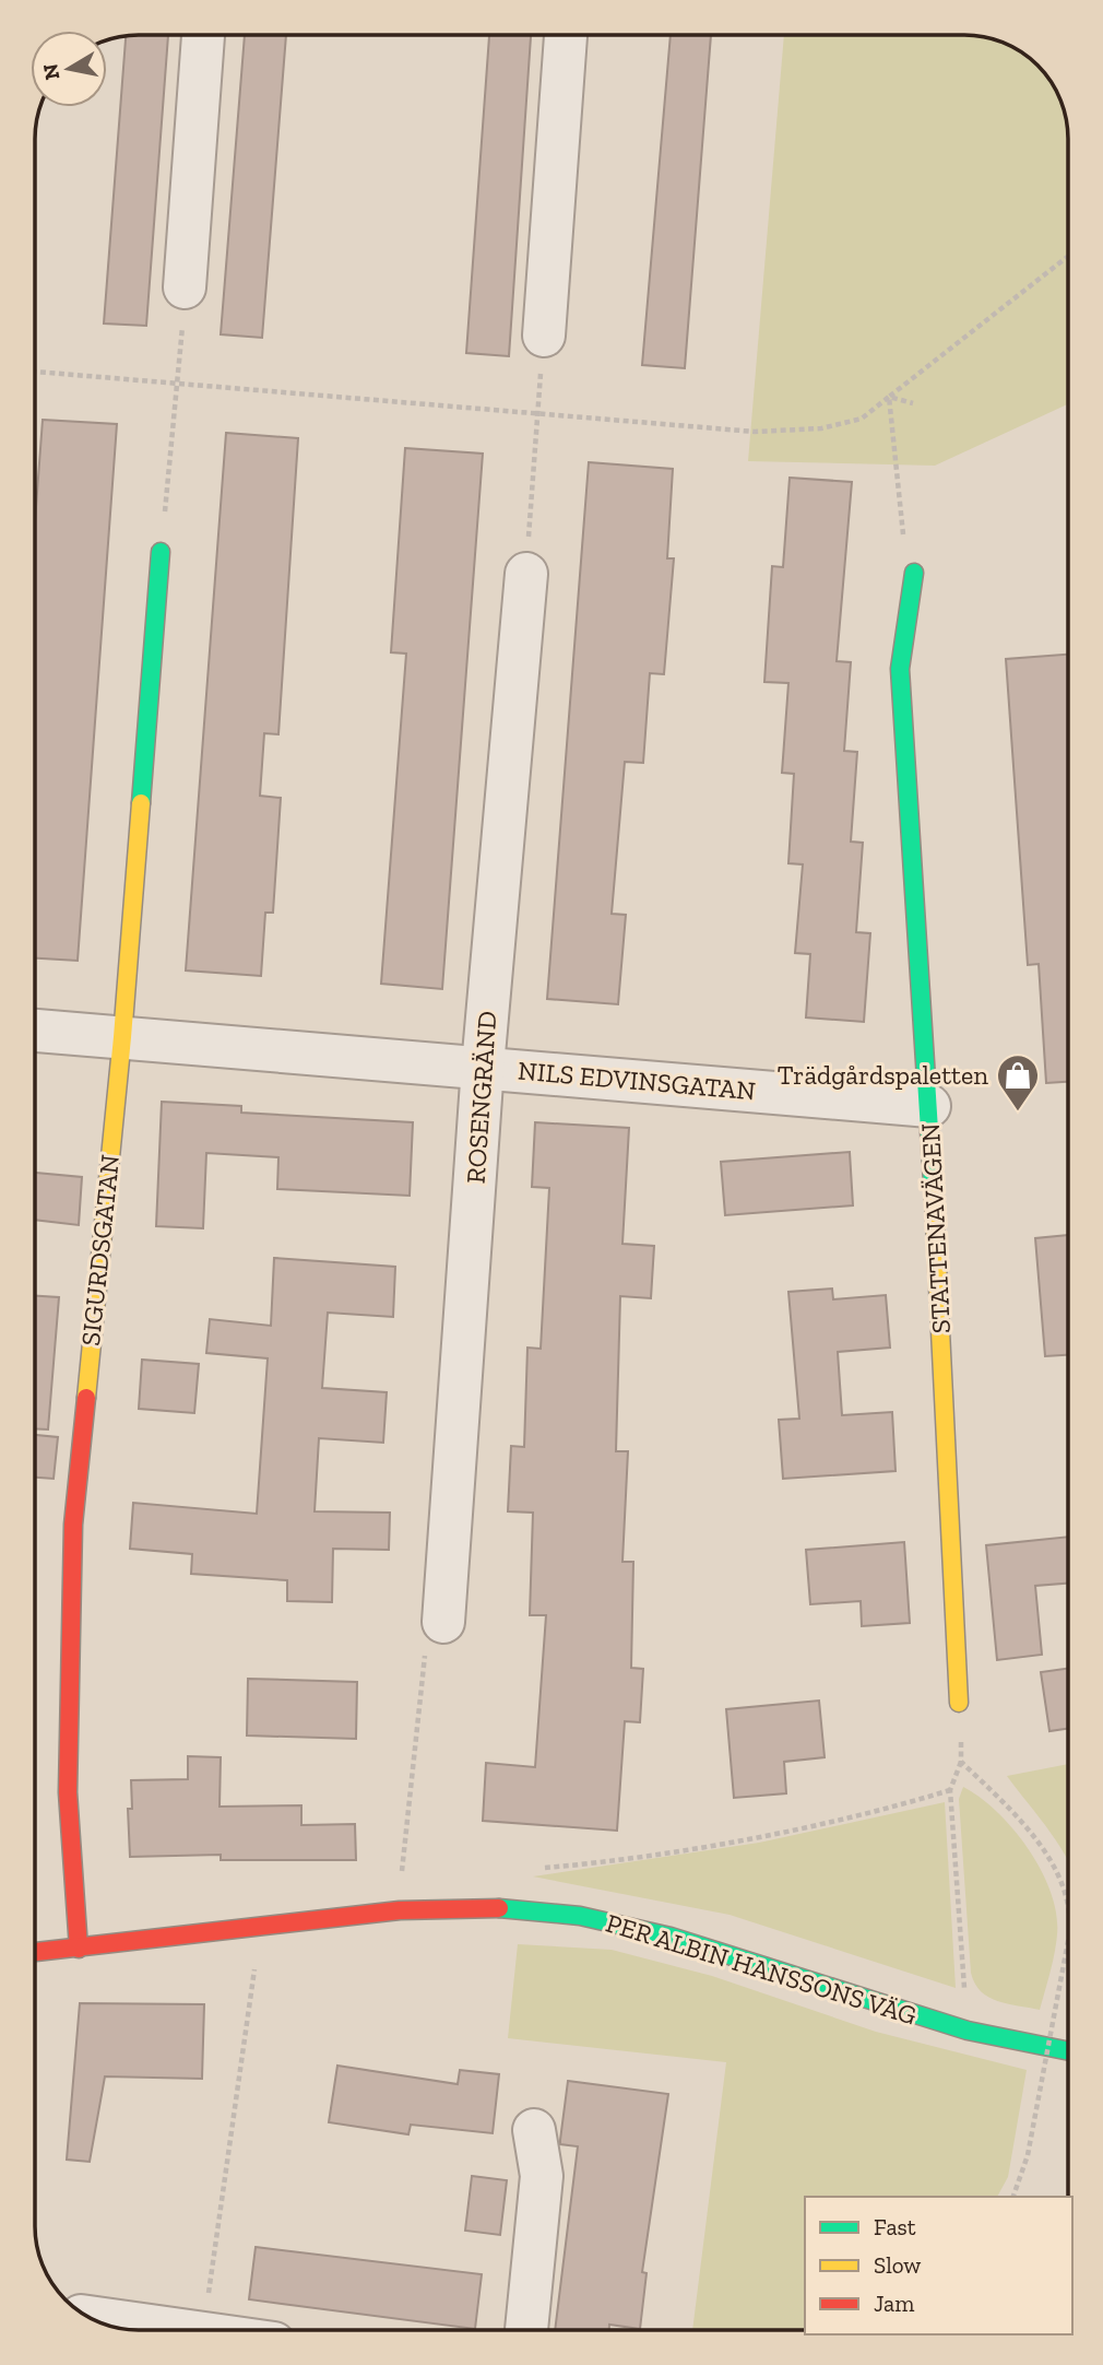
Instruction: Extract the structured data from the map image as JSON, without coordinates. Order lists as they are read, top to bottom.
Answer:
{
  "streets": {
    "street": [
      "NILS EDVINSGATAN",
      "ROSENGRÄND",
      "STATTENAVÄGEN",
      "SIGURDSGATAN",
      "PER ALBIN HANSSONS VÄG"
    ]
  },
  "crossings": [
    ["NILS EDVINSGATAN", "ROSENGRÄND"],
    ["NILS EDVINSGATAN", "STATTENAVÄGEN"],
    ["NILS EDVINSGATAN", "SIGURDSGATAN"],
    ["SIGURDSGATAN", "PER ALBIN HANSSONS VÄG"]
  ],
  "places": {
    "shop": ["Trädgårdspaletten"]
  },
  "legend": ["Fast", "Slow", "Jam"],
  "north": "left"
}
